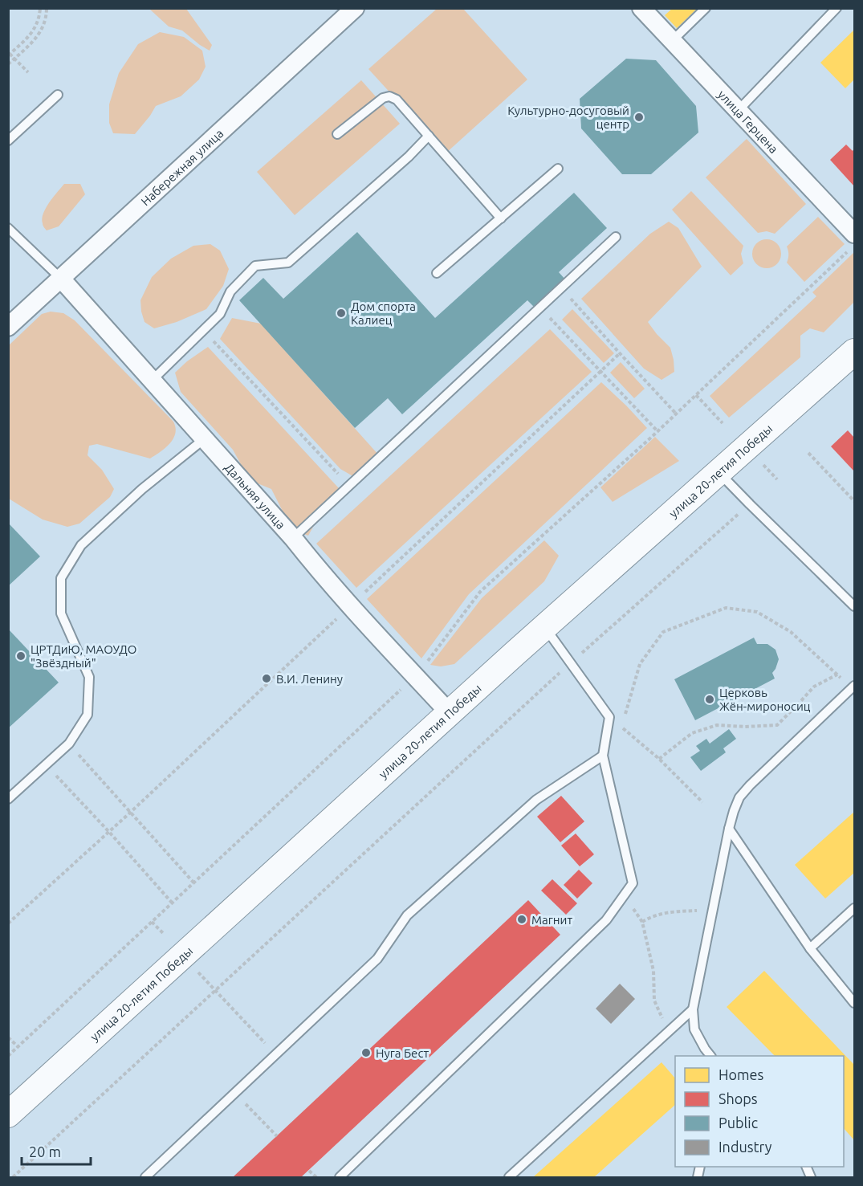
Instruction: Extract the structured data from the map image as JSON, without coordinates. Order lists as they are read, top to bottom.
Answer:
{
  "streets": {
    "street": [
      "улица Герцена",
      "Набережная улица",
      "улица 20-летия Победы",
      "Дальняя улица"
    ]
  },
  "crossings": [
    ["Набережная улица", "Дальняя улица"],
    ["улица 20-летия Победы", "Дальняя улица"]
  ],
  "places": [
    "Культурно-досуговый центр",
    "Дом спорта Калиец",
    "ЦРТДиЮ, МАОУДО \"Звёздный\"",
    "В.И. Ленину",
    "Церковь Жён-мироносиц",
    "Магнит",
    "Нуга Бест"
  ],
  "legend": [
    "Homes",
    "Shops",
    "Public",
    "Industry"
  ],
  "scale_bar": "20 m"
}
